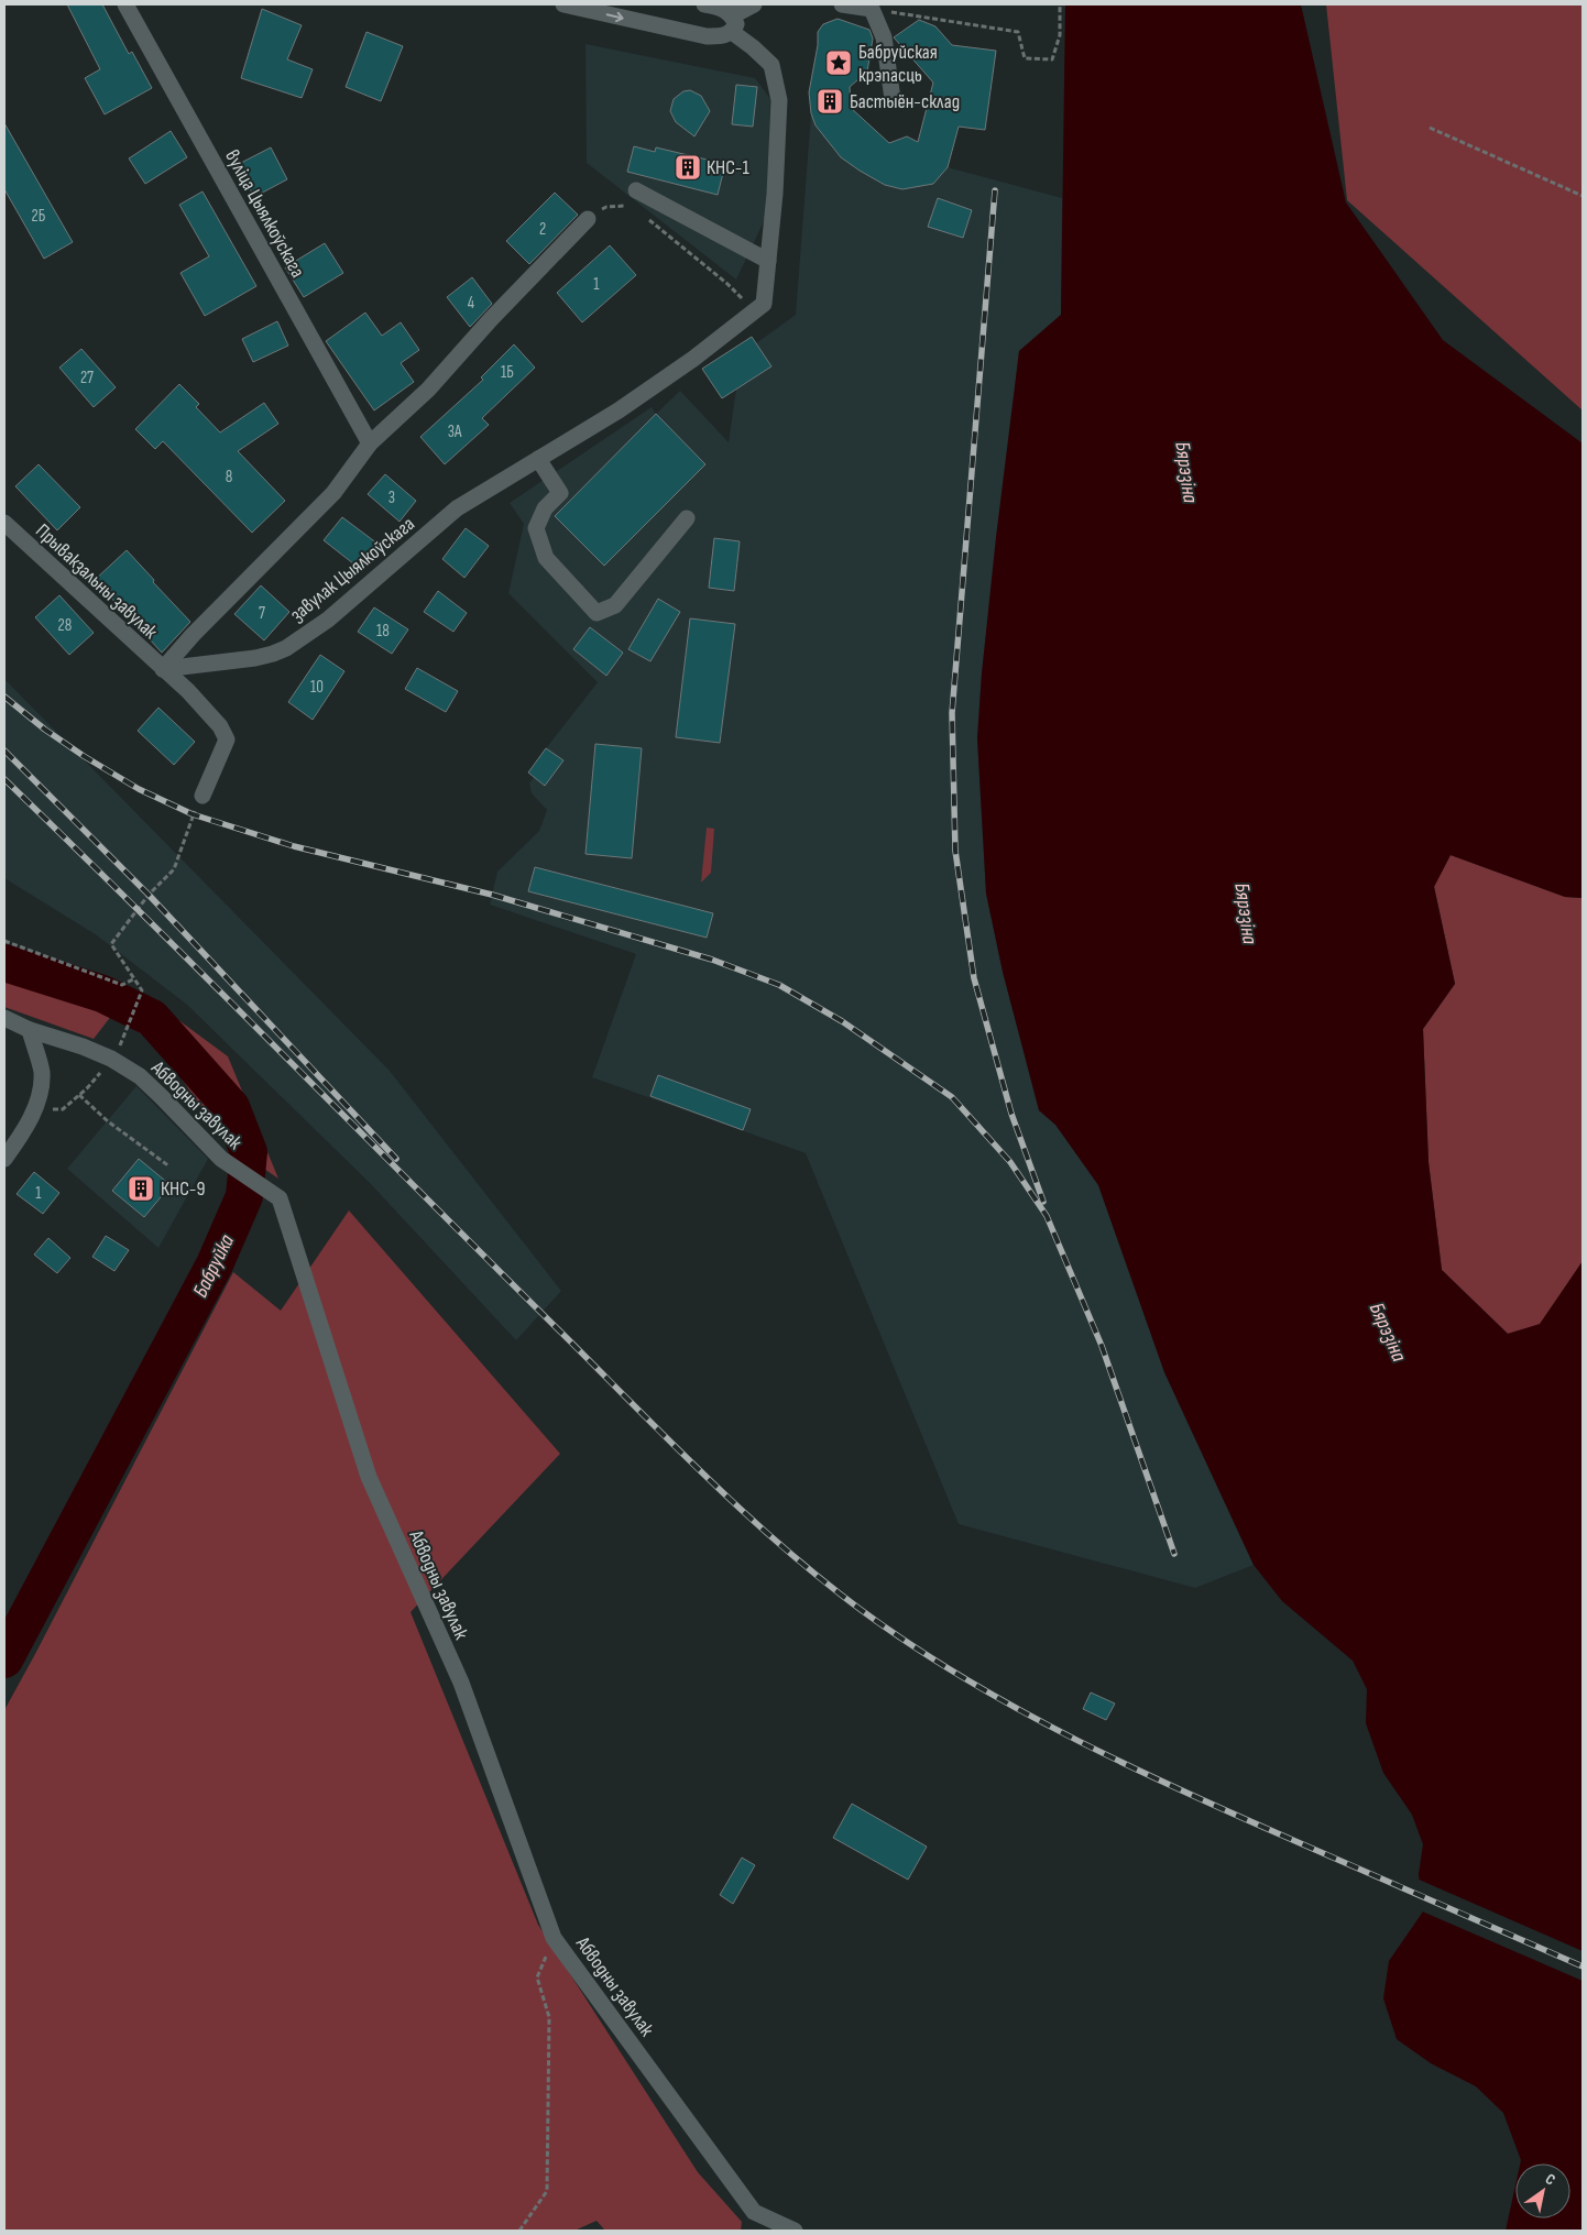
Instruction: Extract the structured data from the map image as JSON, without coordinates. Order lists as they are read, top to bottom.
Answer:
{
  "streets": {
    "street": [
      "вуліца Цыялкоўскага",
      "завулак Цыялкоўскага",
      "Прывакзальны завулак",
      "Абводны завулак"
    ]
  },
  "crossings": [
    ["завулак Цыялкоўскага", "Прывакзальны завулак"]
  ],
  "water": ["Бярэзіна", "Бабруйка"],
  "places": {
    "place": ["Бабруйская крэпасць"],
    "building": ["Бастыён-склад", "КНС-1", "КНС-9"]
  },
  "house_numbers": [
    "2Б",
    "2",
    "1",
    "4",
    "1Б",
    "27",
    "3А",
    "8",
    "3",
    "7",
    "28",
    "18",
    "10",
    "1"
  ],
  "north": "top right"
}
